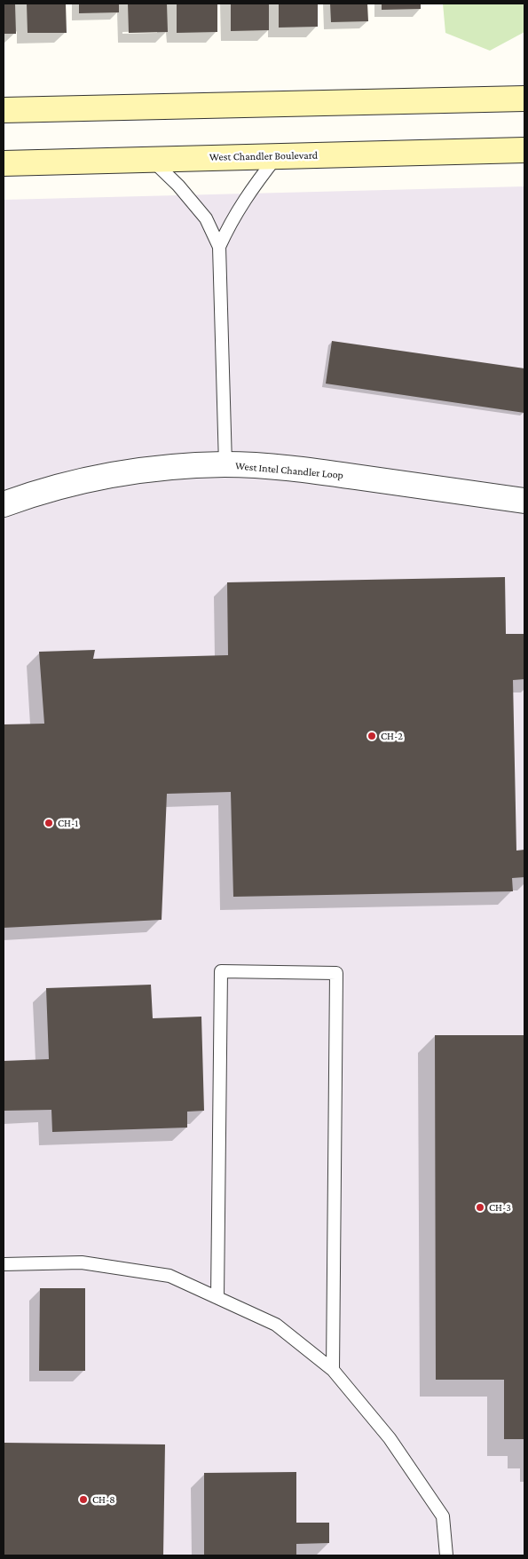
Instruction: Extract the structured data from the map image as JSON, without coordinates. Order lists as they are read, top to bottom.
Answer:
{
  "streets": {
    "main road": ["West Chandler Boulevard"],
    "street": ["West Intel Chandler Loop"]
  },
  "places": [
    "CH-2",
    "CH-1",
    "CH-3",
    "CH-8"
  ]
}
